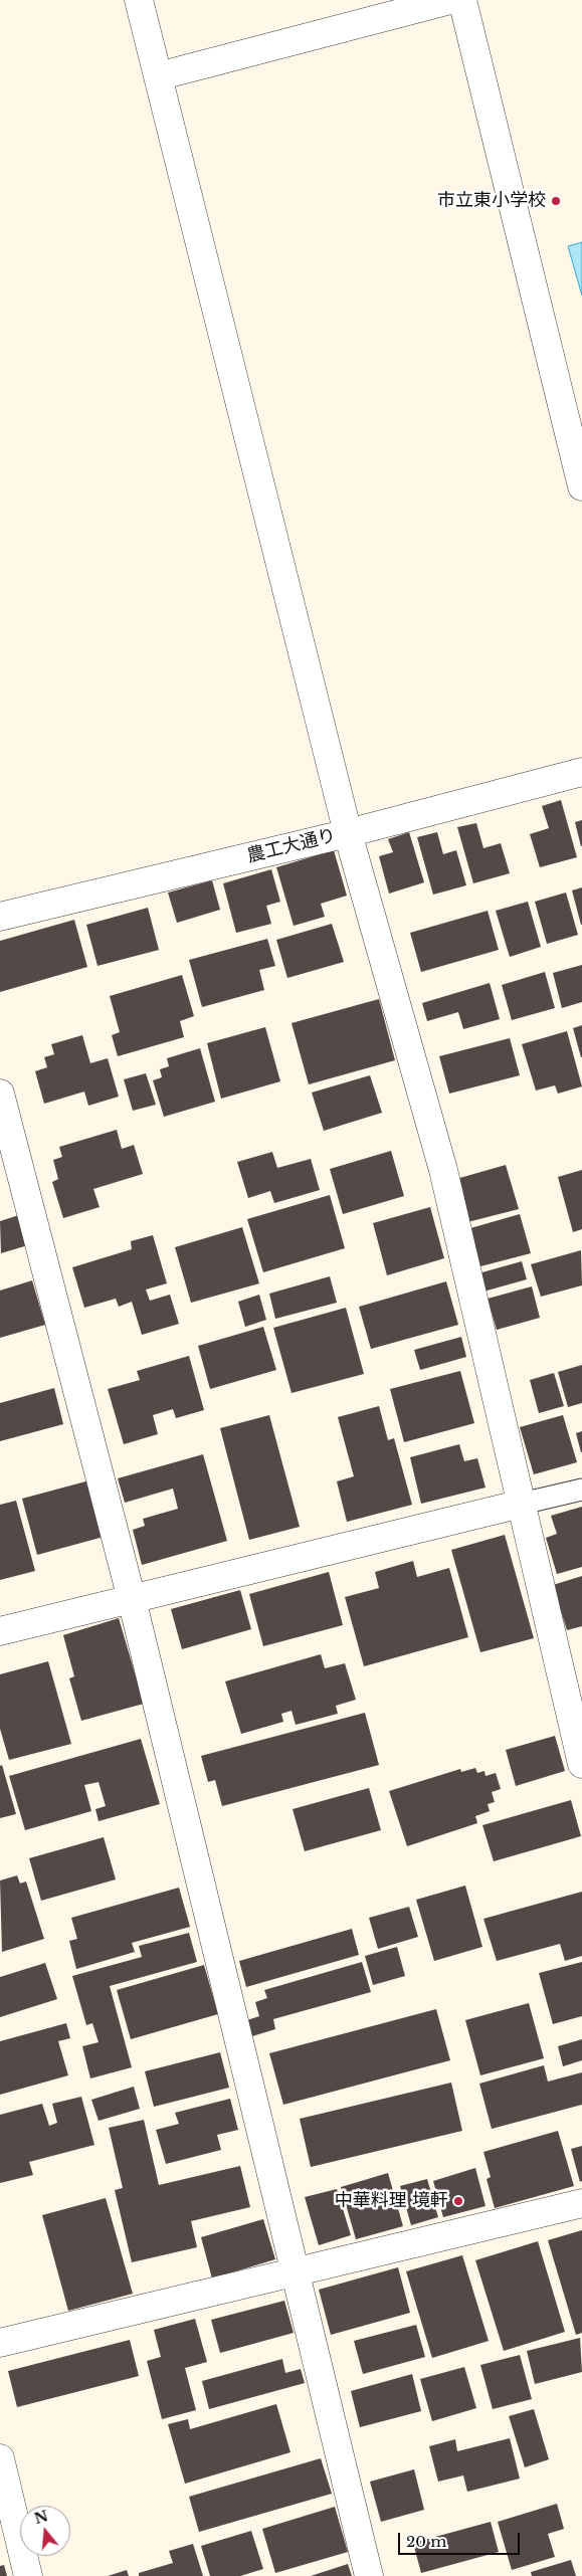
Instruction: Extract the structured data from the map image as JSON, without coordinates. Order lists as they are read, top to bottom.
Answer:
{
  "streets": {
    "street": ["農工大通り"]
  },
  "places": ["市立東小学校", "中華料理 境軒"],
  "scale_bar": "20 m",
  "north": "top"
}
